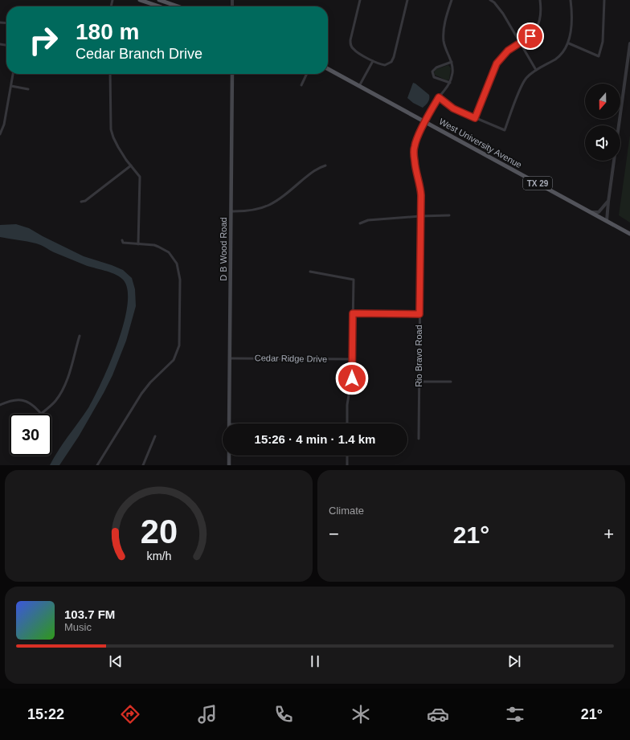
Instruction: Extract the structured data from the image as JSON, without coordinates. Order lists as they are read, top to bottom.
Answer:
{
  "streets": {
    "main road": ["West University Avenue", "TX 29", "D B Wood Road"],
    "street": ["Rio Bravo Road", "Cedar Ridge Drive"]
  },
  "crossings": [
    ["West University Avenue", "Rio Bravo Road"],
    ["D B Wood Road", "Cedar Ridge Drive"]
  ],
  "north": "bottom",
  "page": {
    "turn": ["180 m", "Cedar Branch Drive"],
    "limit": "30",
    "trip": "15:26 · 4 min · 1.4 km",
    "tile": "Climate",
    "heat": ["−", "21°", "+"],
    "song": ["103.7 FM", "Music"],
    "tabs": ["15:22", "21°"],
    "gauge": ["20", "km/h"]
  }
}
